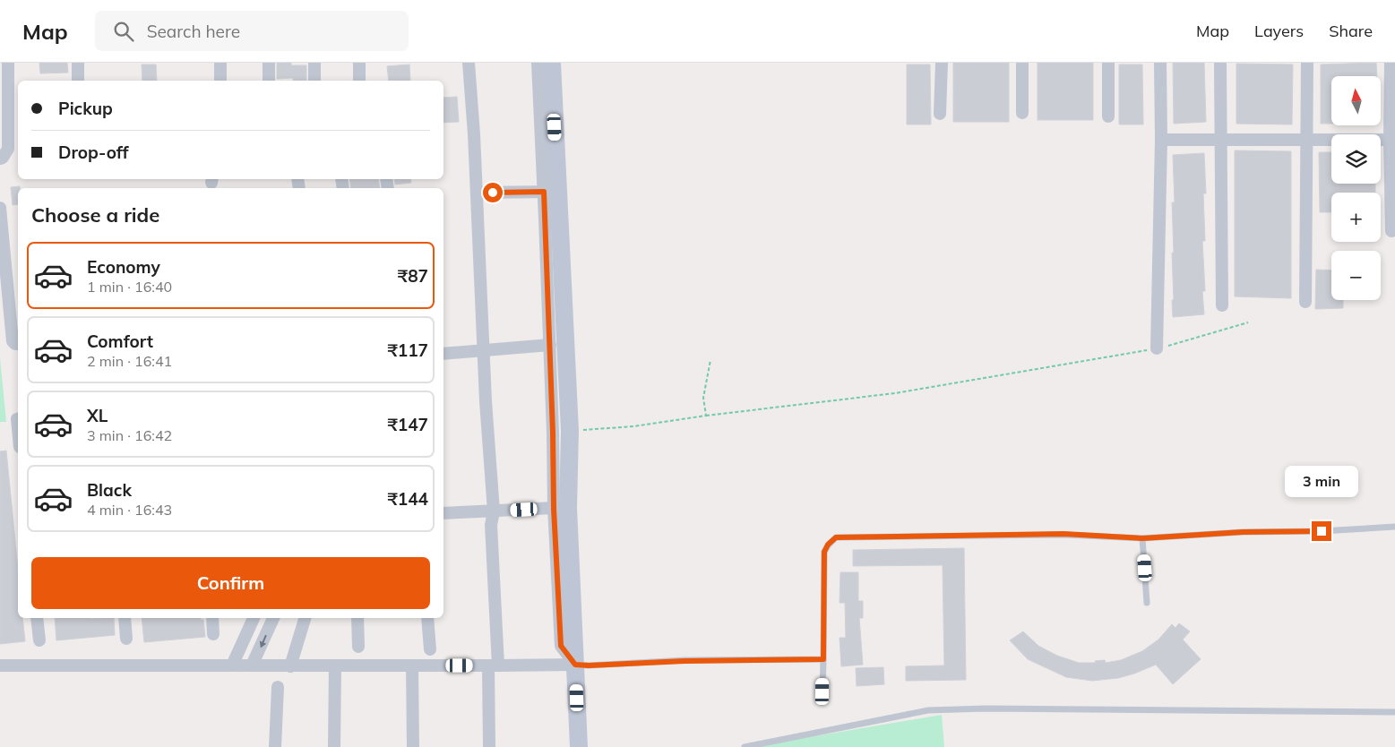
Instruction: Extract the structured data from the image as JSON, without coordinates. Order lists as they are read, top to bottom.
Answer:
{
  "north": "top",
  "page": {
    "header": "Map",
    "search": "Search here",
    "nav": ["Map", "Layers", "Share"],
    "map_buttons": ["+", "−"],
    "banner": ["Pickup", "Drop-off"],
    "heading": "Choose a ride",
    "list": [
      {
        "name": "Economy",
        "note": "1 min · 16:40",
        "value": "₹87"
      },
      {
        "name": "Comfort",
        "note": "2 min · 16:41",
        "value": "₹117"
      },
      {
        "name": "XL",
        "note": "3 min · 16:42",
        "value": "₹147"
      },
      {
        "name": "Black",
        "note": "4 min · 16:43",
        "value": "₹144"
      }
    ],
    "bubble": "3 min",
    "buttons": "Confirm"
  }
}
